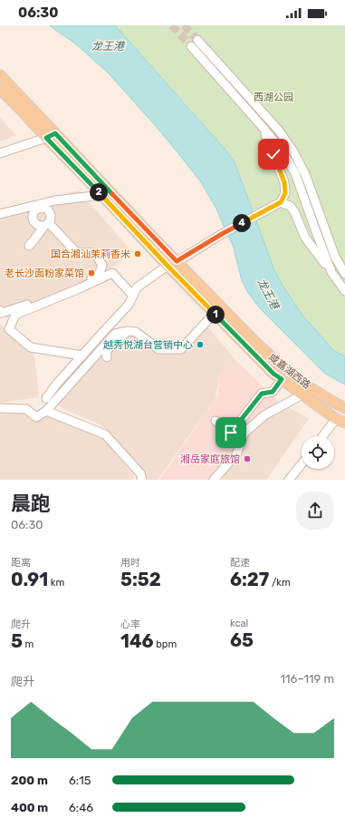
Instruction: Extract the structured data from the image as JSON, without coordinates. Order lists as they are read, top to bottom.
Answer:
{
  "streets": {
    "main road": ["咸嘉湖西路"]
  },
  "water": ["龙王港"],
  "parks": ["西湖公园"],
  "places": [
    "国合湘汕茉莉香米",
    "老长沙面粉家菜馆",
    "越秀悦湖台营销中心",
    "湘岳家庭旅馆"
  ],
  "page": {
    "status": "06:30",
    "pins": ["2", "4", "1"],
    "heading": ["晨跑", "06:30"],
    "stats": [
      ["距离", "0.91 km"],
      ["用时", "5:52"],
      ["配速", "6:27 /km"],
      ["爬升", "5 m"],
      ["心率", "146 bpm"],
      ["kcal", "65"]
    ],
    "chart": ["爬升", "116–119 m"],
    "list": [
      {
        "name": "200 m",
        "note": "6:15"
      },
      {
        "name": "400 m",
        "note": "6:46"
      }
    ]
  }
}
